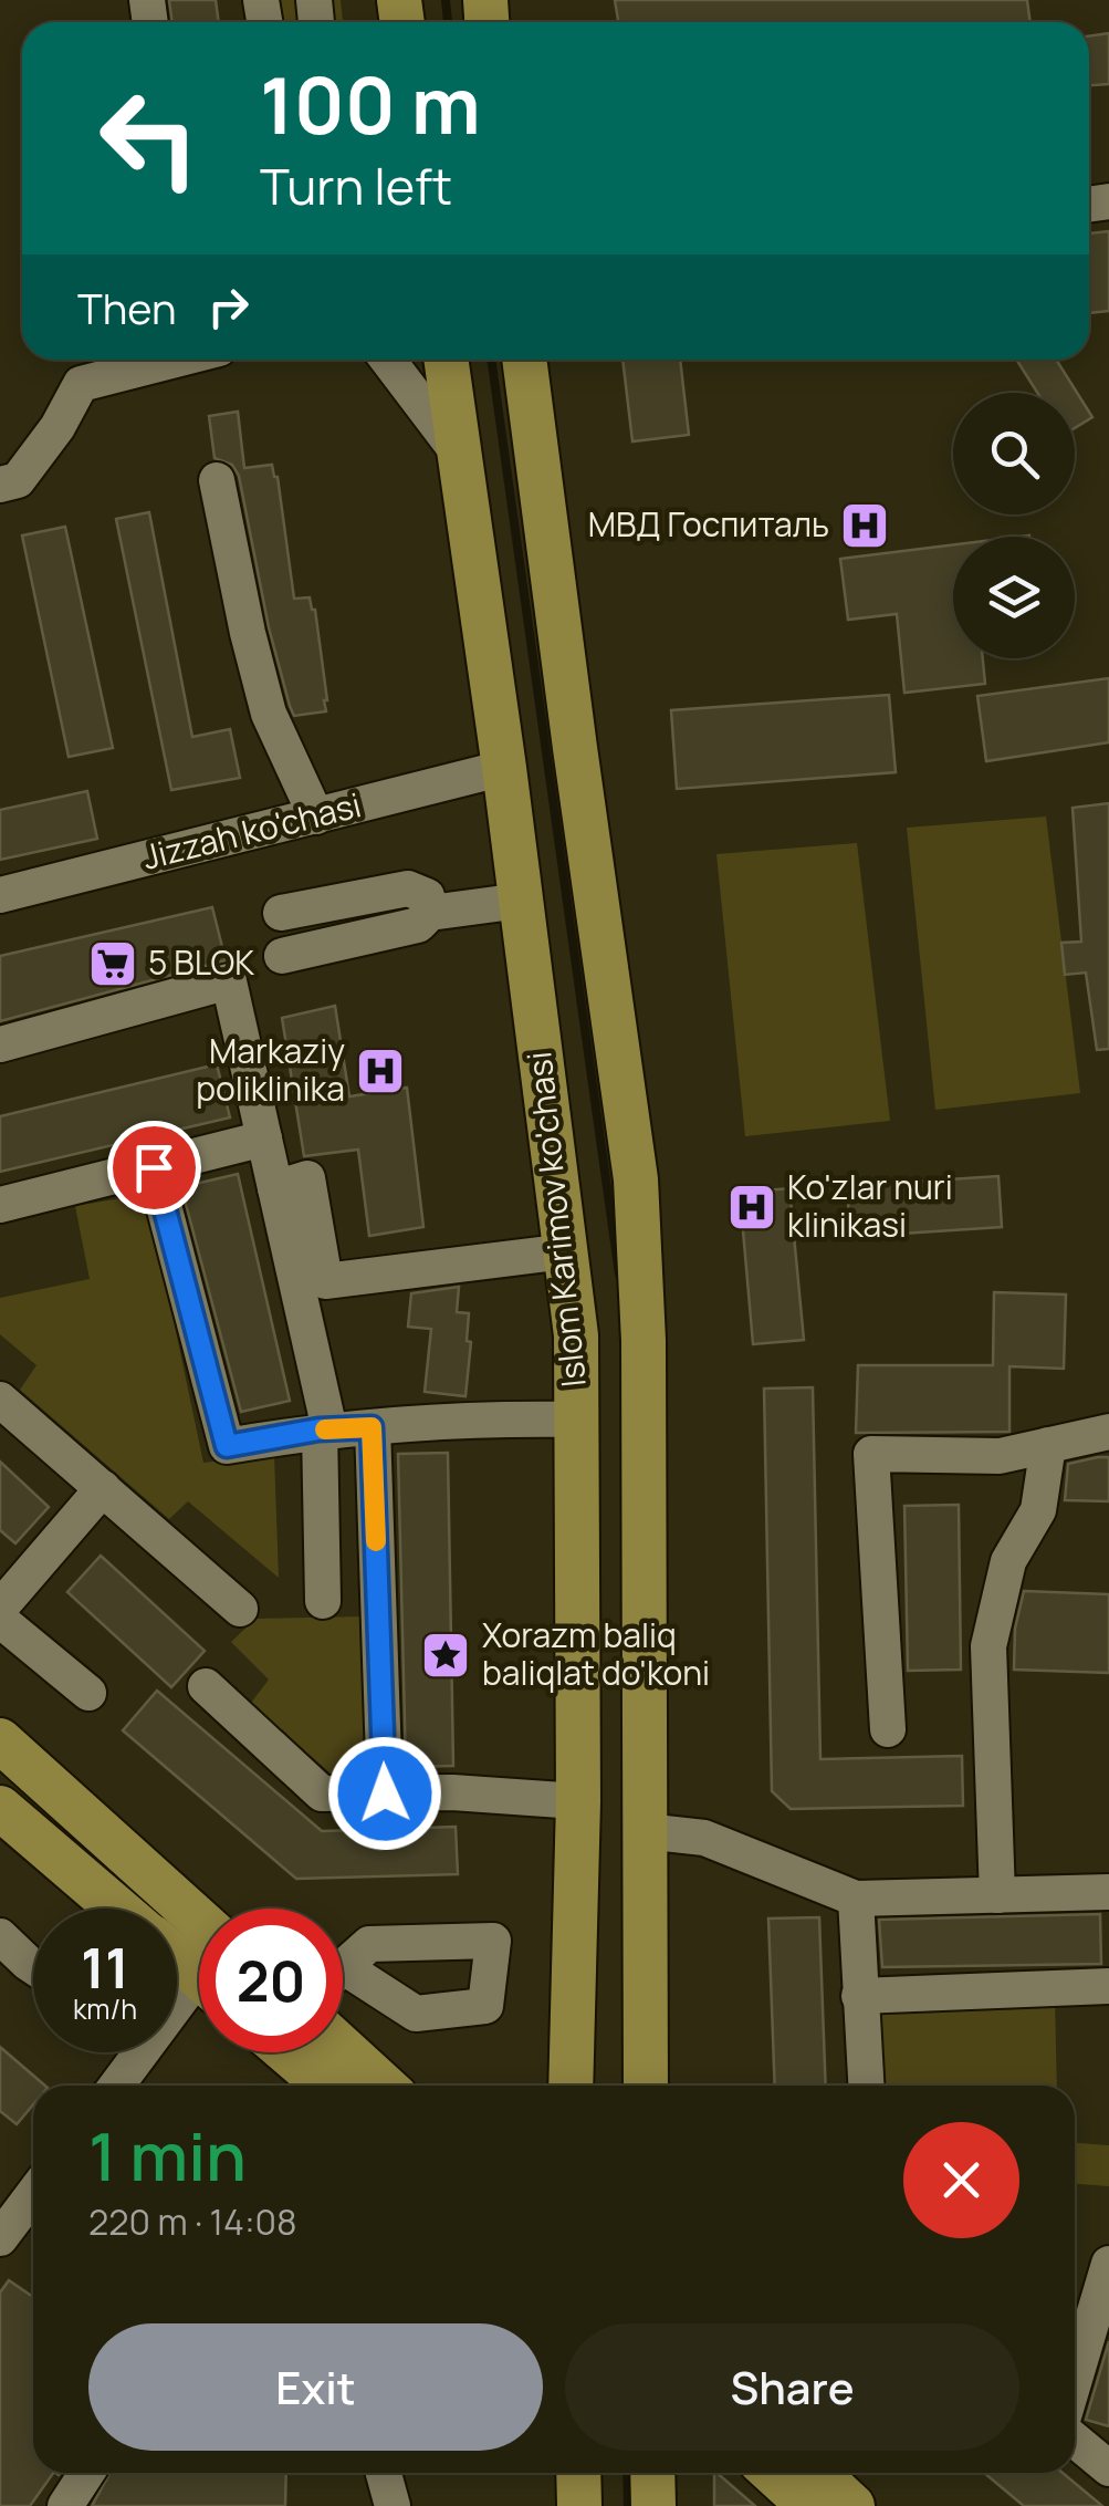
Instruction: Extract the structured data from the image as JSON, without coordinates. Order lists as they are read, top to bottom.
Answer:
{
  "streets": {
    "main road": ["Islom Karimov ko'chasi"],
    "street": ["Jizzah ko'chasi"]
  },
  "crossings": [
    ["Jizzah ko'chasi", "Islom Karimov ko'chasi"]
  ],
  "places": {
    "hospital": ["МВД Госпиталь", "Markaziy poliklinika", "Ko'zlar nuri klinikasi"],
    "supermarket": ["5 BLOK"],
    "place": ["Xorazm baliq baliqlat do'koni"]
  },
  "page": {
    "turn": ["100 m", "Turn left"],
    "then": "Then",
    "speed": "11 km/h",
    "limit": "20",
    "heading": ["1 min", "220 m · 14:08"],
    "buttons": ["Exit", "Share"]
  }
}
